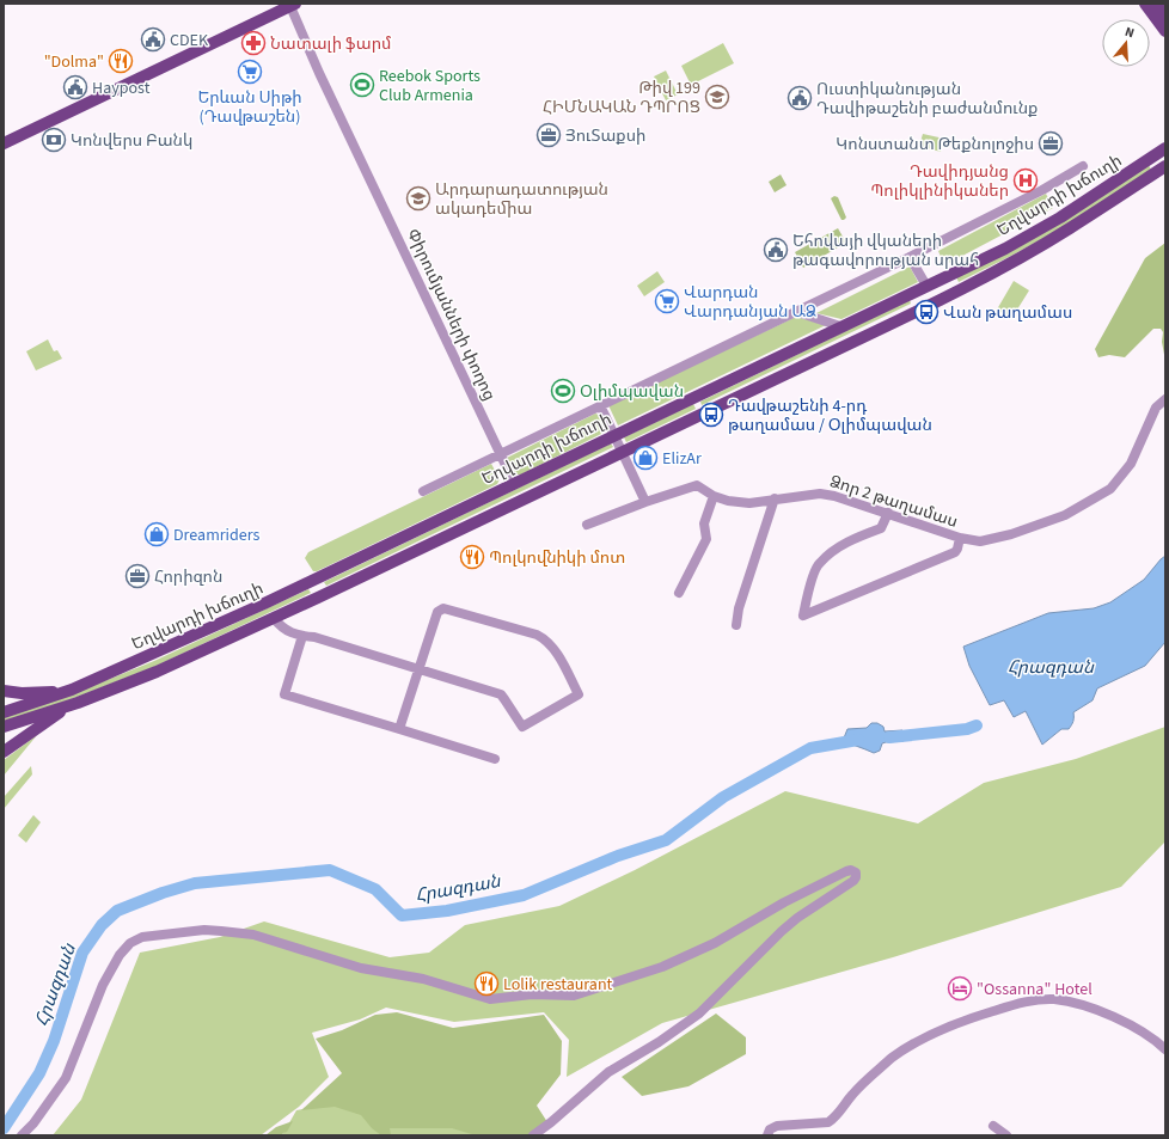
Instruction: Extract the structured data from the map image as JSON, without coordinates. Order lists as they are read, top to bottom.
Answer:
{
  "streets": {
    "main road": ["Եղվարդի խճուղի"],
    "street": ["Փիրումյանների փողոց", "Ձոր 2 թաղամաս"]
  },
  "crossings": [
    ["Եղվարդի խճուղի", "Փիրումյանների փողոց"]
  ],
  "water": ["Հրազդան"],
  "places": {
    "public building": [
      "CDEK",
      "Haypost",
      "Ուստիկանության Դավիթաշենի բաժանմունք",
      "Եհովայի վկաների թագավորության սրահ"
    ],
    "pharmacy": ["Նատալի ֆարմ"],
    "restaurant": ["\"Dolma\"", "Պոլկովնիկի մոտ", "Lolik restaurant"],
    "supermarket": ["Երևան Սիթի (Դավթաշեն)", "Վարդան Վարդանյան ԱՁ"],
    "sports": ["Reebok Sports Club Armenia", "Օլիմպավան"],
    "school or university": ["Թիվ 199 ՀԻՄՆԱԿԱՆ ԴՊՐՈՑ", "Արդարադատության ակադեմիա"],
    "office": ["ՅուՏաքսի", "Կոնստանտ Թեքնոլոջիս", "Հորիզոն"],
    "bank": ["Կոնվերս Բանկ"],
    "hospital": ["Դավիդյանց Պոլիկլինիկաներ"],
    "bus stop": ["Վան թաղամաս", "Դավթաշենի 4-րդ թաղամաս / Օլիմպավան"],
    "shop": ["ElizAr", "Dreamriders"],
    "hotel": ["\"Ossanna\" Hotel"]
  },
  "north": "top"
}
